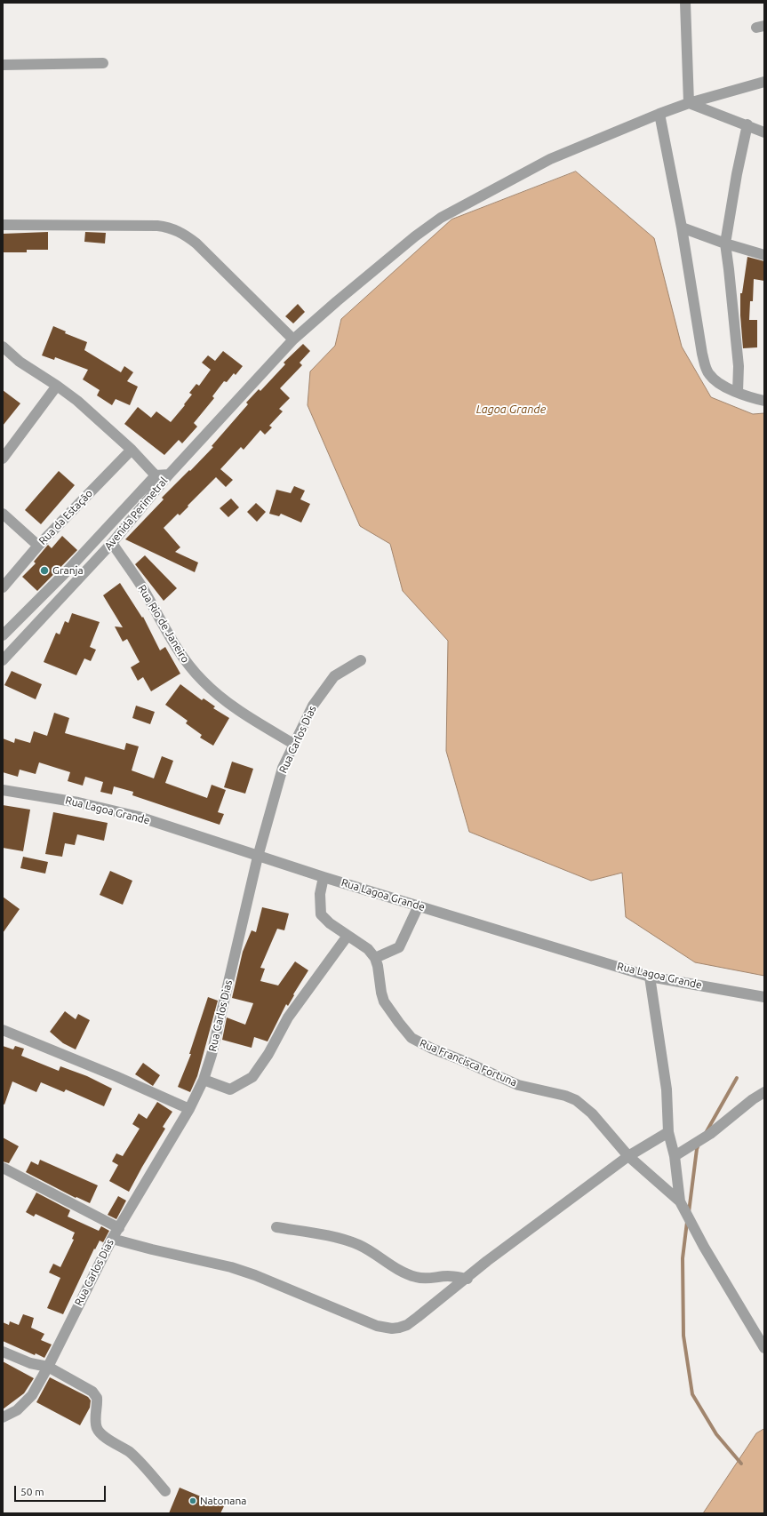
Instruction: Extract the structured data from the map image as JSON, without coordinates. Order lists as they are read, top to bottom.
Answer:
{
  "streets": {
    "street": [
      "Avenida Perimetral",
      "Rua da Estação",
      "Rua Rio de Janeiro",
      "Rua Carlos Dias",
      "Rua Lagoa Grande",
      "Rua Francisca Fortuna"
    ]
  },
  "crossings": [
    ["Avenida Perimetral", "Rua Rio de Janeiro"],
    ["Rua Rio de Janeiro", "Rua Carlos Dias"],
    ["Rua Carlos Dias", "Rua Lagoa Grande"]
  ],
  "water": ["Lagoa Grande"],
  "places": ["Granja", "Natonana"],
  "scale_bar": "50 m"
}
